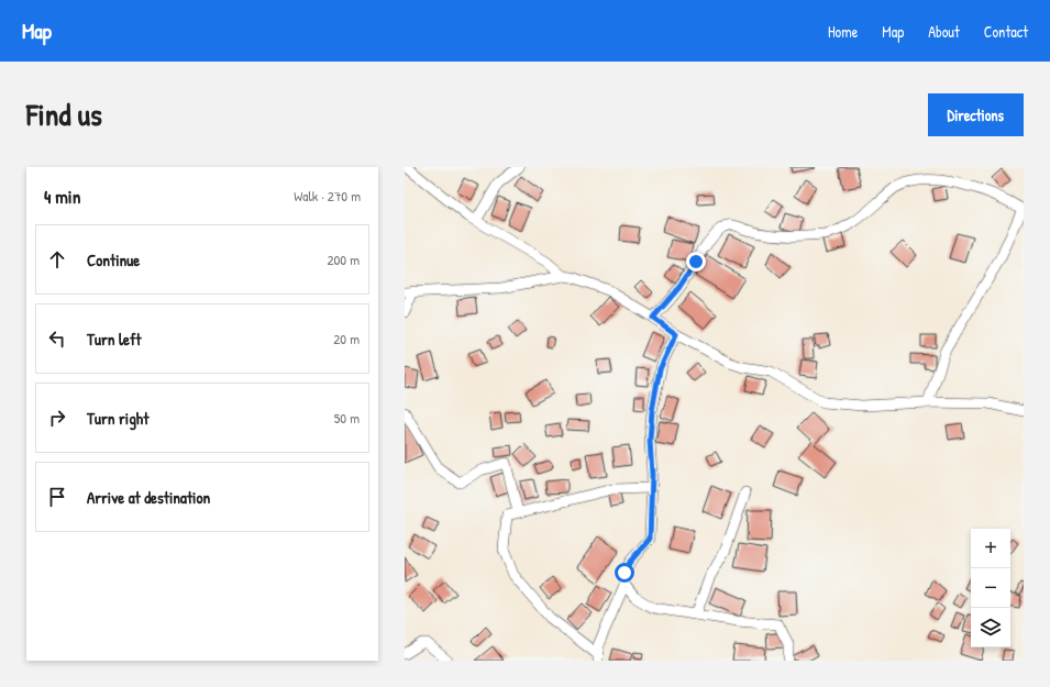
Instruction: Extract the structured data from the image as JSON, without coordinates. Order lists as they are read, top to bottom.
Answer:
{
  "page": {
    "header": "Map",
    "nav": [
      "Home",
      "Map",
      "About",
      "Contact"
    ],
    "title": "Find us",
    "buttons": "Directions",
    "heading": ["4 min", "Walk · 270 m"],
    "list": [
      ["Continue", "200 m"],
      ["Turn left", "20 m"],
      ["Turn right", "50 m"],
      "Arrive at destination"
    ],
    "map_buttons": ["+", "−"]
  }
}
